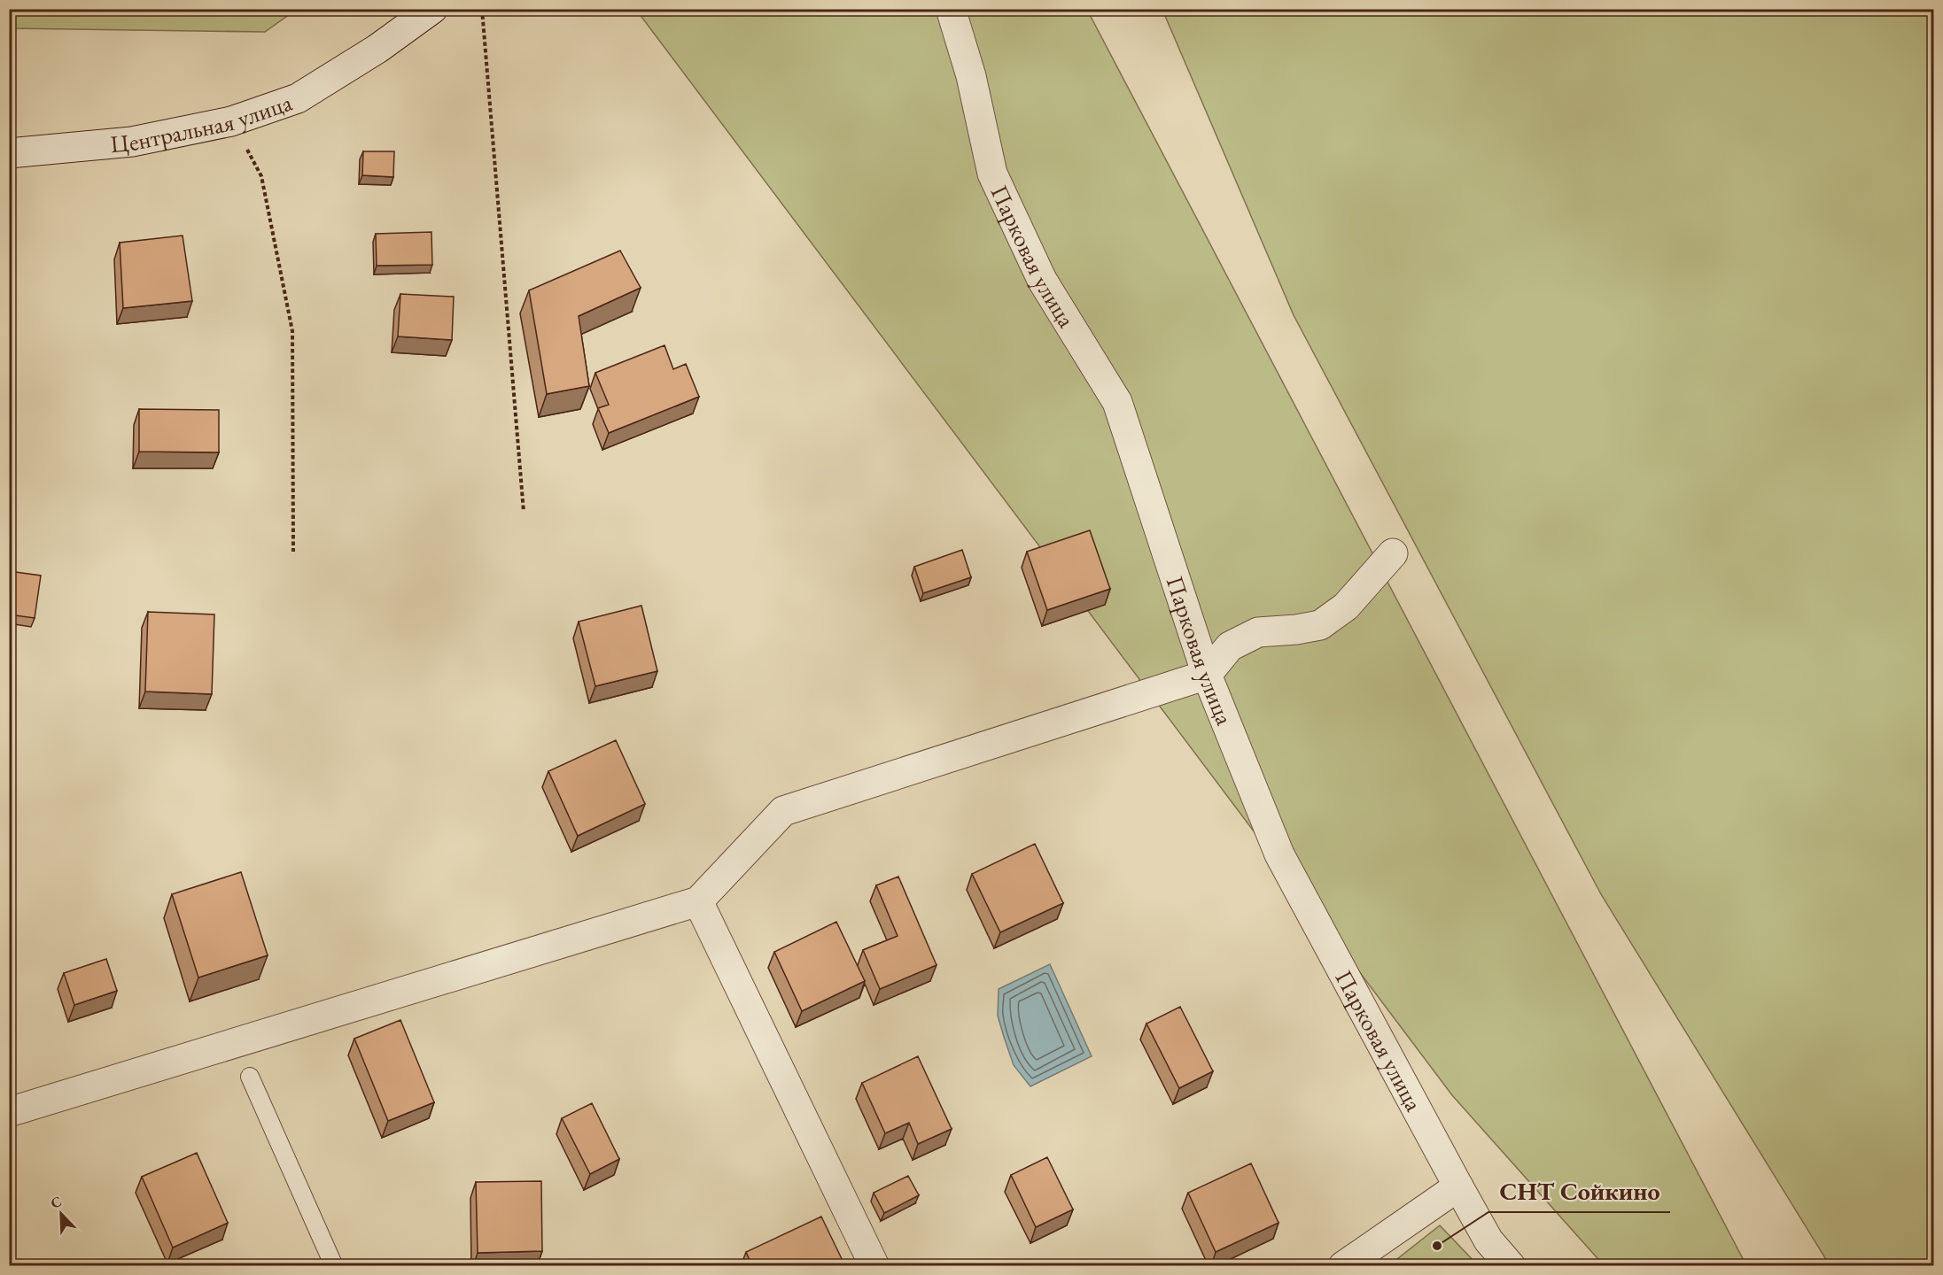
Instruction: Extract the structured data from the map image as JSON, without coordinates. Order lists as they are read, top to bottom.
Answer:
{
  "streets": {
    "street": ["Центральная улица", "Парковая улица"]
  },
  "places": ["СНТ Сойкино"],
  "north": "top left"
}
